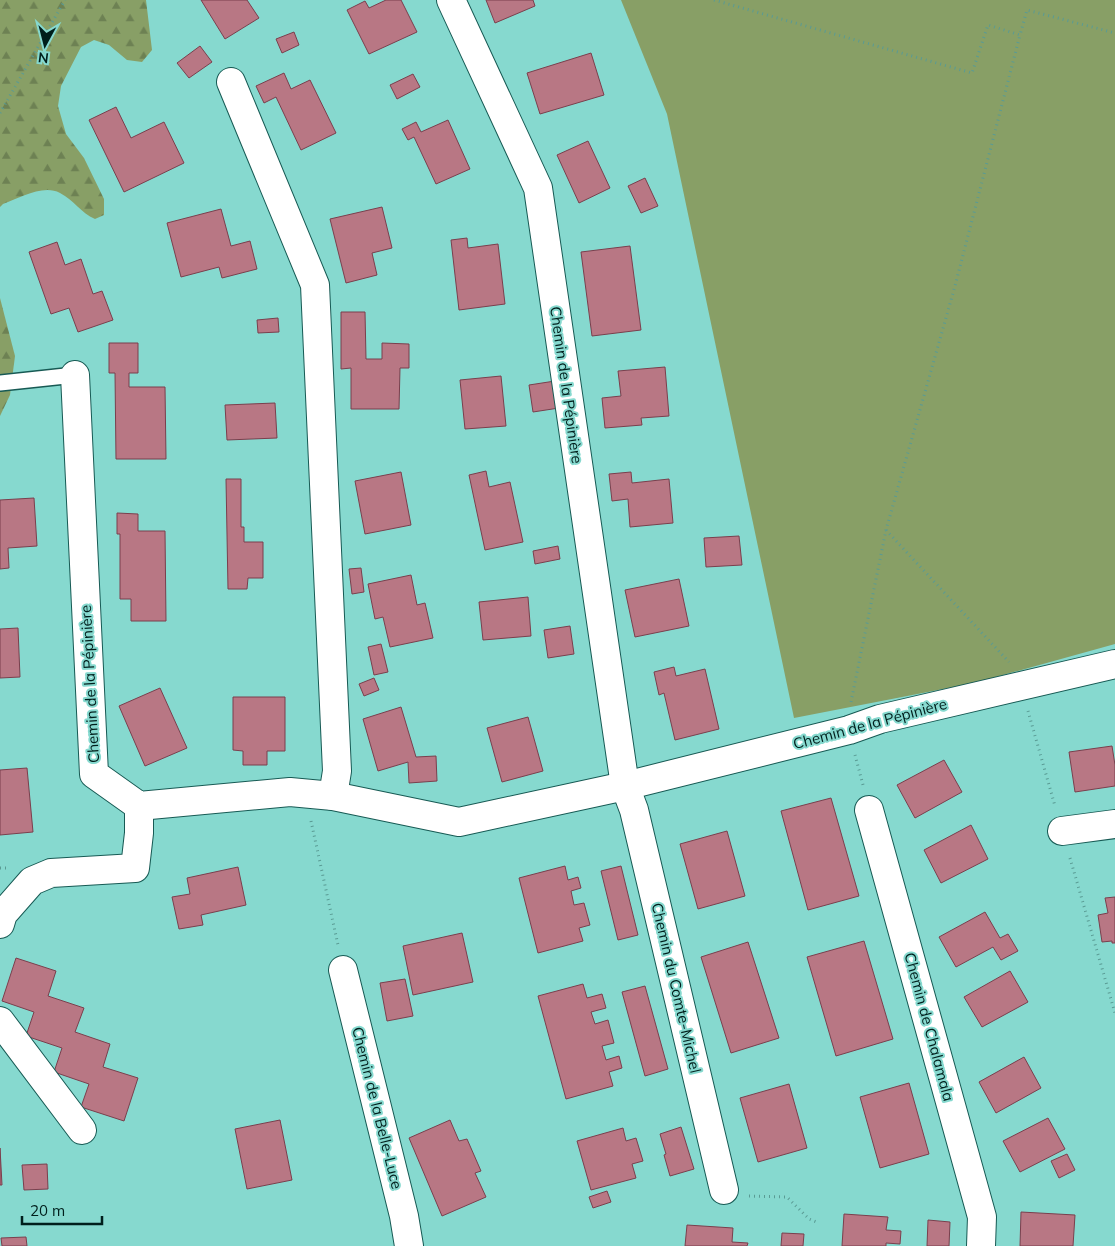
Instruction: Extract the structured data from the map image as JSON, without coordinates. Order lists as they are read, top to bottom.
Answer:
{
  "streets": {
    "street": [
      "Chemin de la Pépinière",
      "Chemin du Comte-Michel",
      "Chemin de Chalamala",
      "Chemin de la Belle-Luce"
    ]
  },
  "crossings": [
    ["Chemin de la Pépinière", "Chemin du Comte-Michel"]
  ],
  "scale_bar": "20 m",
  "north": "bottom"
}
